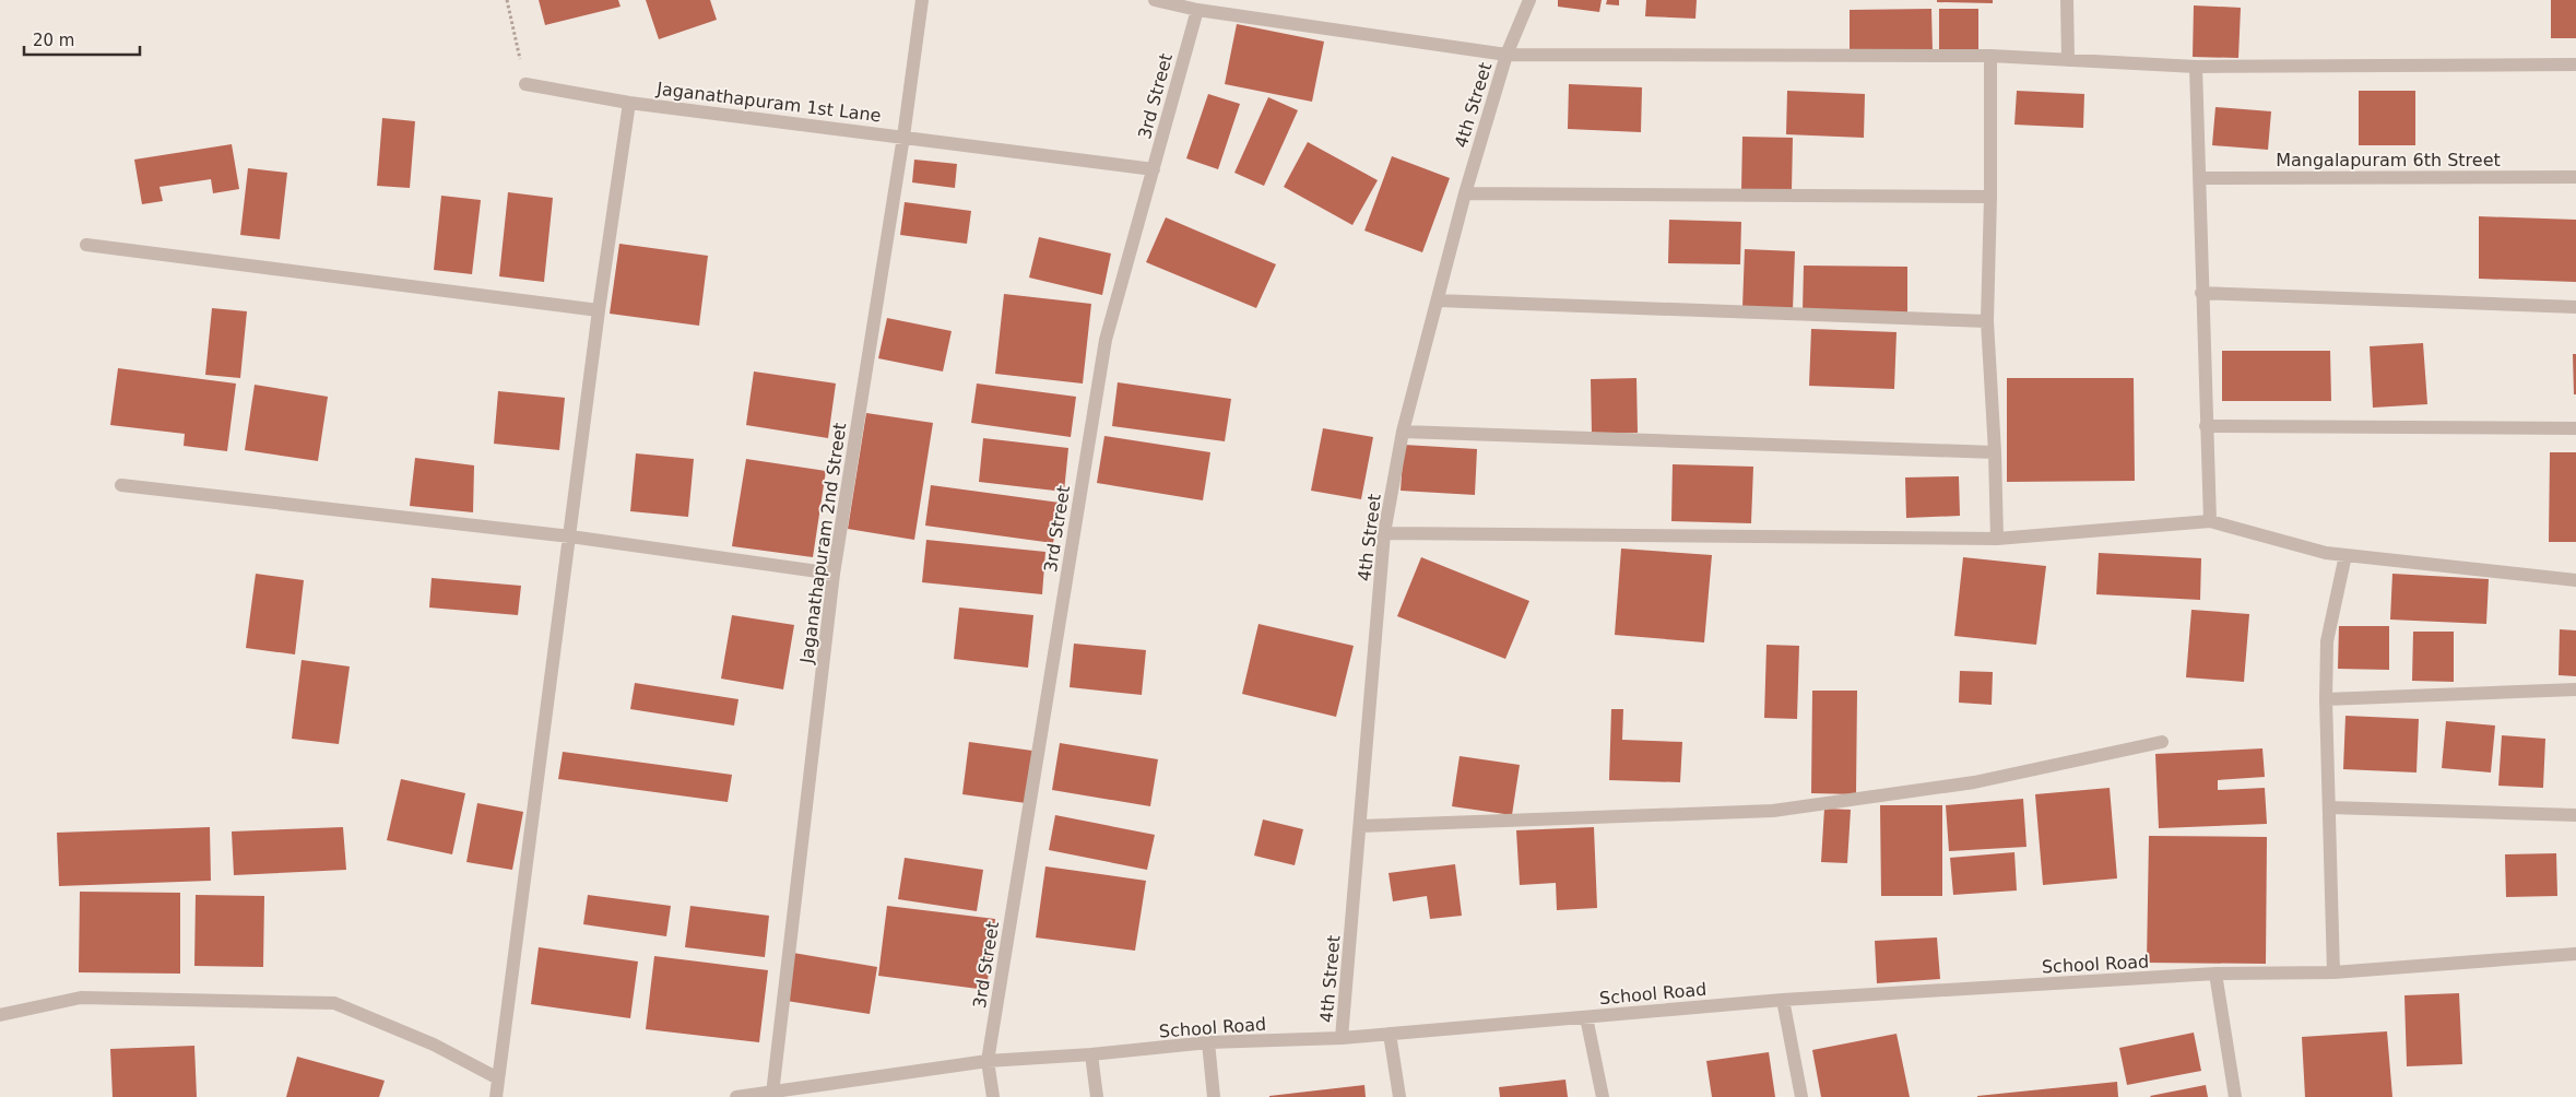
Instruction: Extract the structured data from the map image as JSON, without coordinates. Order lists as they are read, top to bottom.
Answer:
{
  "streets": {
    "street": [
      "3rd Street",
      "Jaganathapuram 1st Lane",
      "4th Street",
      "Mangalapuram 6th Street",
      "Jaganathapuram 2nd Street",
      "School Road"
    ]
  },
  "crossings": [
    ["3rd Street", "Jaganathapuram 1st Lane"],
    ["3rd Street", "School Road"],
    ["Jaganathapuram 1st Lane", "Jaganathapuram 2nd Street"],
    ["4th Street", "School Road"],
    ["Jaganathapuram 2nd Street", "School Road"]
  ],
  "scale_bar": "20 m"
}
